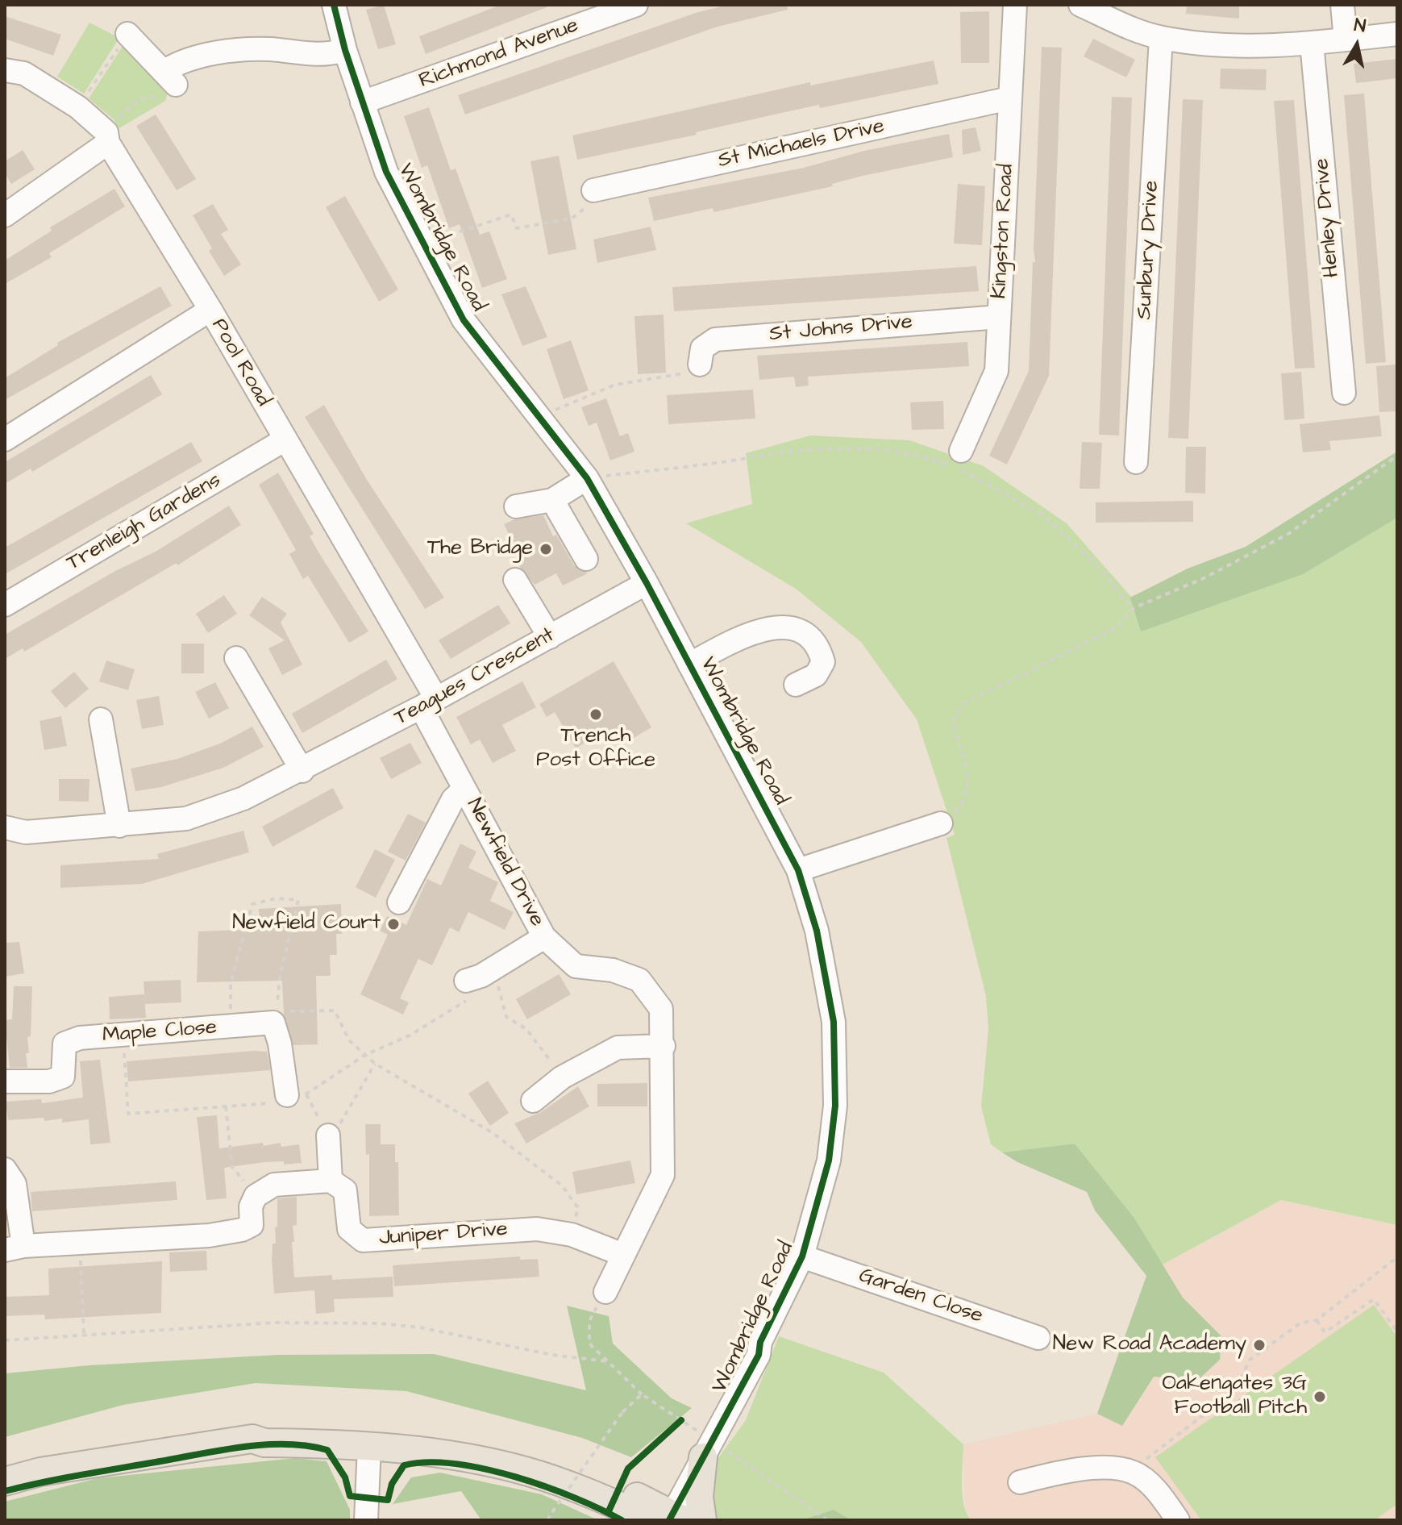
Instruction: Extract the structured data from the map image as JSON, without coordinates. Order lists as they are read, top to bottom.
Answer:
{
  "streets": {
    "street": [
      "Richmond Avenue",
      "St Michaels Drive",
      "Henley Drive",
      "Kingston Road",
      "Wombridge Road",
      "Sunbury Drive",
      "St Johns Drive",
      "Pool Road",
      "Trenleigh Gardens",
      "Teagues Crescent",
      "Newfield Drive",
      "Maple Close",
      "Juniper Drive",
      "Garden Close"
    ]
  },
  "crossings": [
    ["Richmond Avenue", "Wombridge Road"],
    ["St Michaels Drive", "Kingston Road"],
    ["Kingston Road", "St Johns Drive"],
    ["Wombridge Road", "Teagues Crescent"],
    ["Wombridge Road", "Garden Close"],
    ["Pool Road", "Trenleigh Gardens"],
    ["Pool Road", "Teagues Crescent"],
    ["Pool Road", "Newfield Drive"],
    ["Teagues Crescent", "Newfield Drive"],
    ["Newfield Drive", "Juniper Drive"]
  ],
  "places": [
    "The Bridge",
    "Trench Post Office",
    "Newfield Court",
    "New Road Academy",
    "Oakengates 3G Football Pitch"
  ],
  "north": "top"
}
